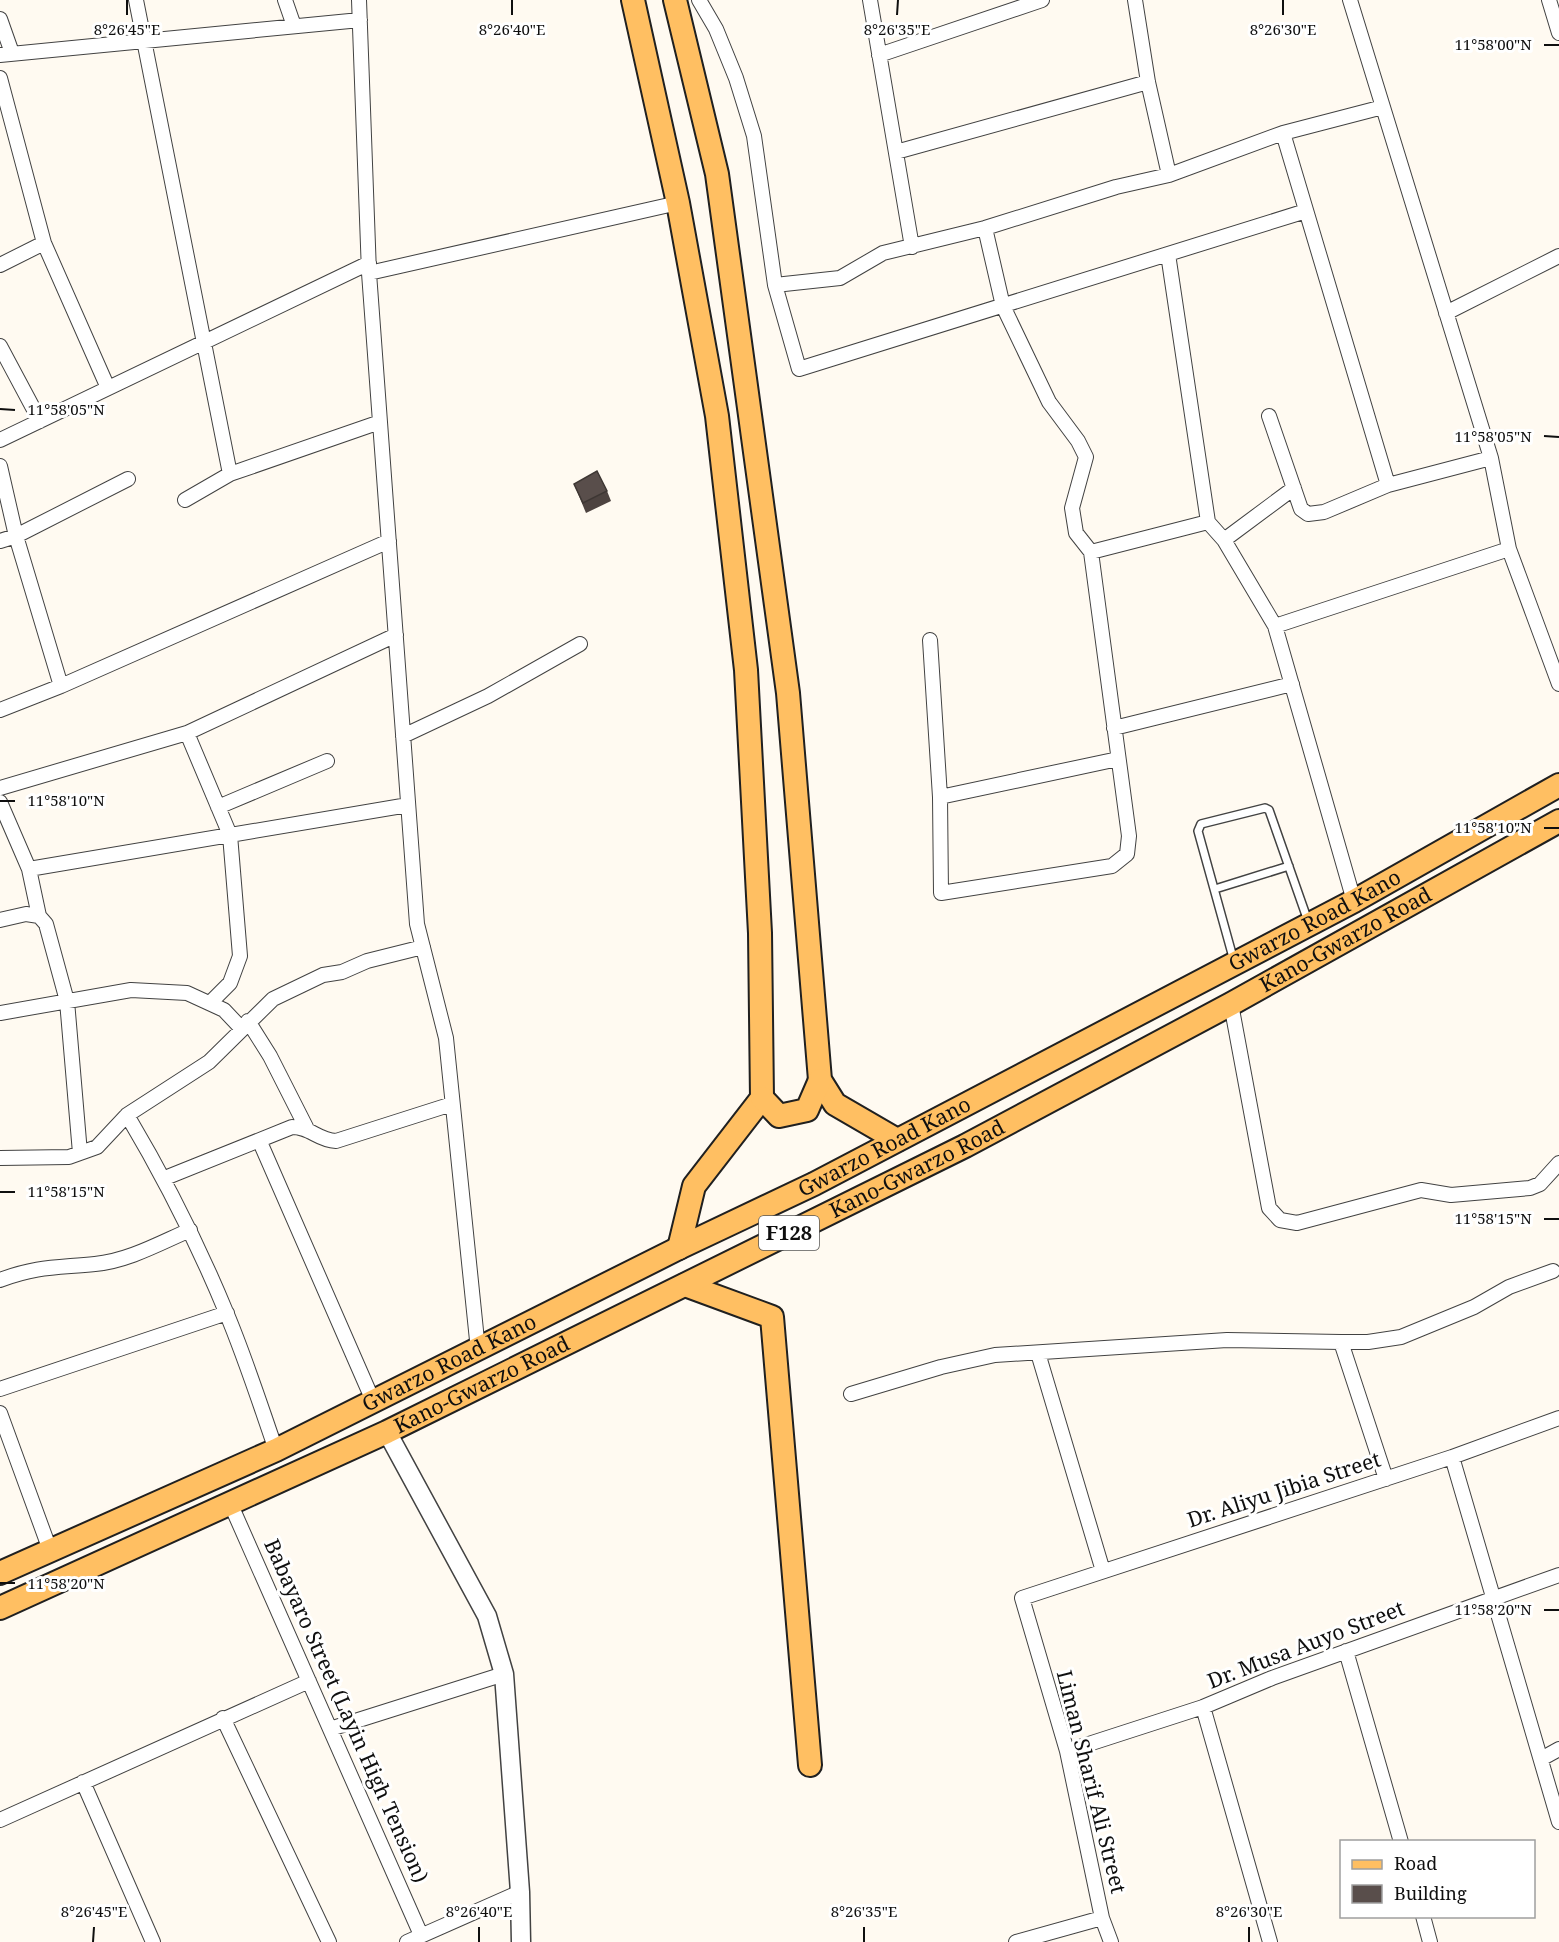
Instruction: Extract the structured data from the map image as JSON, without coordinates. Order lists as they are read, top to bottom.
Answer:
{
  "streets": {
    "main road": ["Gwarzo Road Kano", "Kano-Gwarzo Road", "F128"],
    "street": [
      "Dr. Aliyu Jibia Street",
      "Dr. Musa Auyo Street",
      "Babayaro Street (Layin High Tension)",
      "Liman Sharif Ali Street"
    ]
  },
  "crossings": [
    ["Kano-Gwarzo Road", "Babayaro Street (Layin High Tension)"],
    ["Dr. Aliyu Jibia Street", "Liman Sharif Ali Street"],
    ["Dr. Musa Auyo Street", "Liman Sharif Ali Street"]
  ],
  "legend": ["Road", "Building"],
  "coordinates": [
    "8°26'45\"E",
    "8°26'40\"E",
    "8°26'35\"E",
    "8°26'30\"E",
    "11°58'00\"N",
    "11°58'05\"N",
    "11°58'10\"N",
    "11°58'15\"N",
    "11°58'20\"N"
  ]
}
